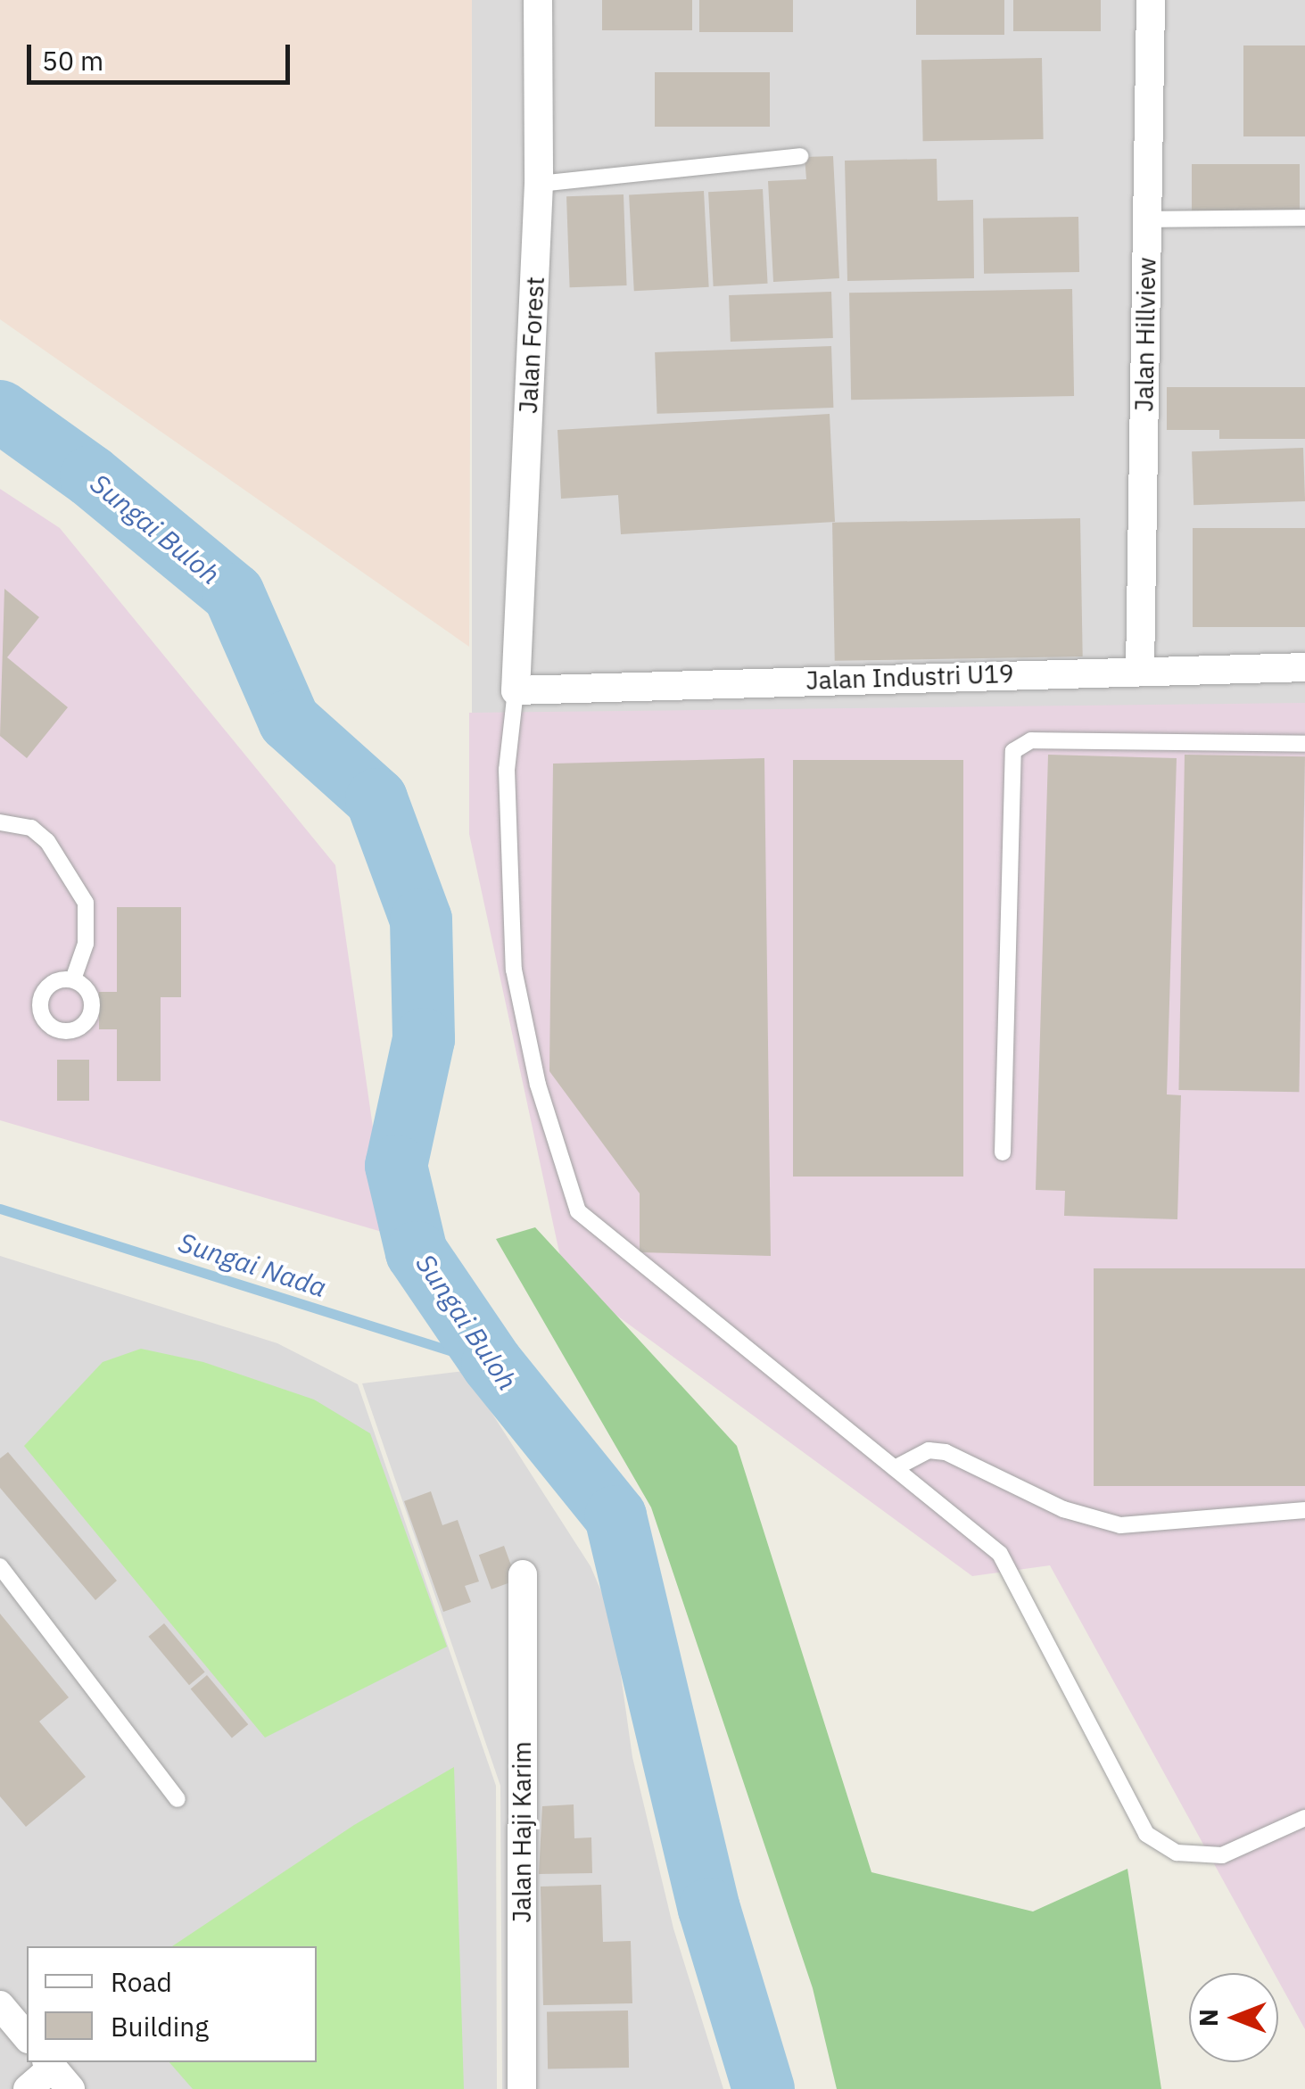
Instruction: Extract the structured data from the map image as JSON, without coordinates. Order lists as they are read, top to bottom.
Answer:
{
  "streets": {
    "street": [
      "Jalan Hillview",
      "Jalan Forest",
      "Jalan Industri U19",
      "Jalan Haji Karim"
    ]
  },
  "crossings": [
    ["Jalan Hillview", "Jalan Industri U19"],
    ["Jalan Forest", "Jalan Industri U19"]
  ],
  "water": ["Sungai Buloh", "Sungai Nada"],
  "legend": ["Road", "Building"],
  "scale_bar": "50 m",
  "north": "left"
}
